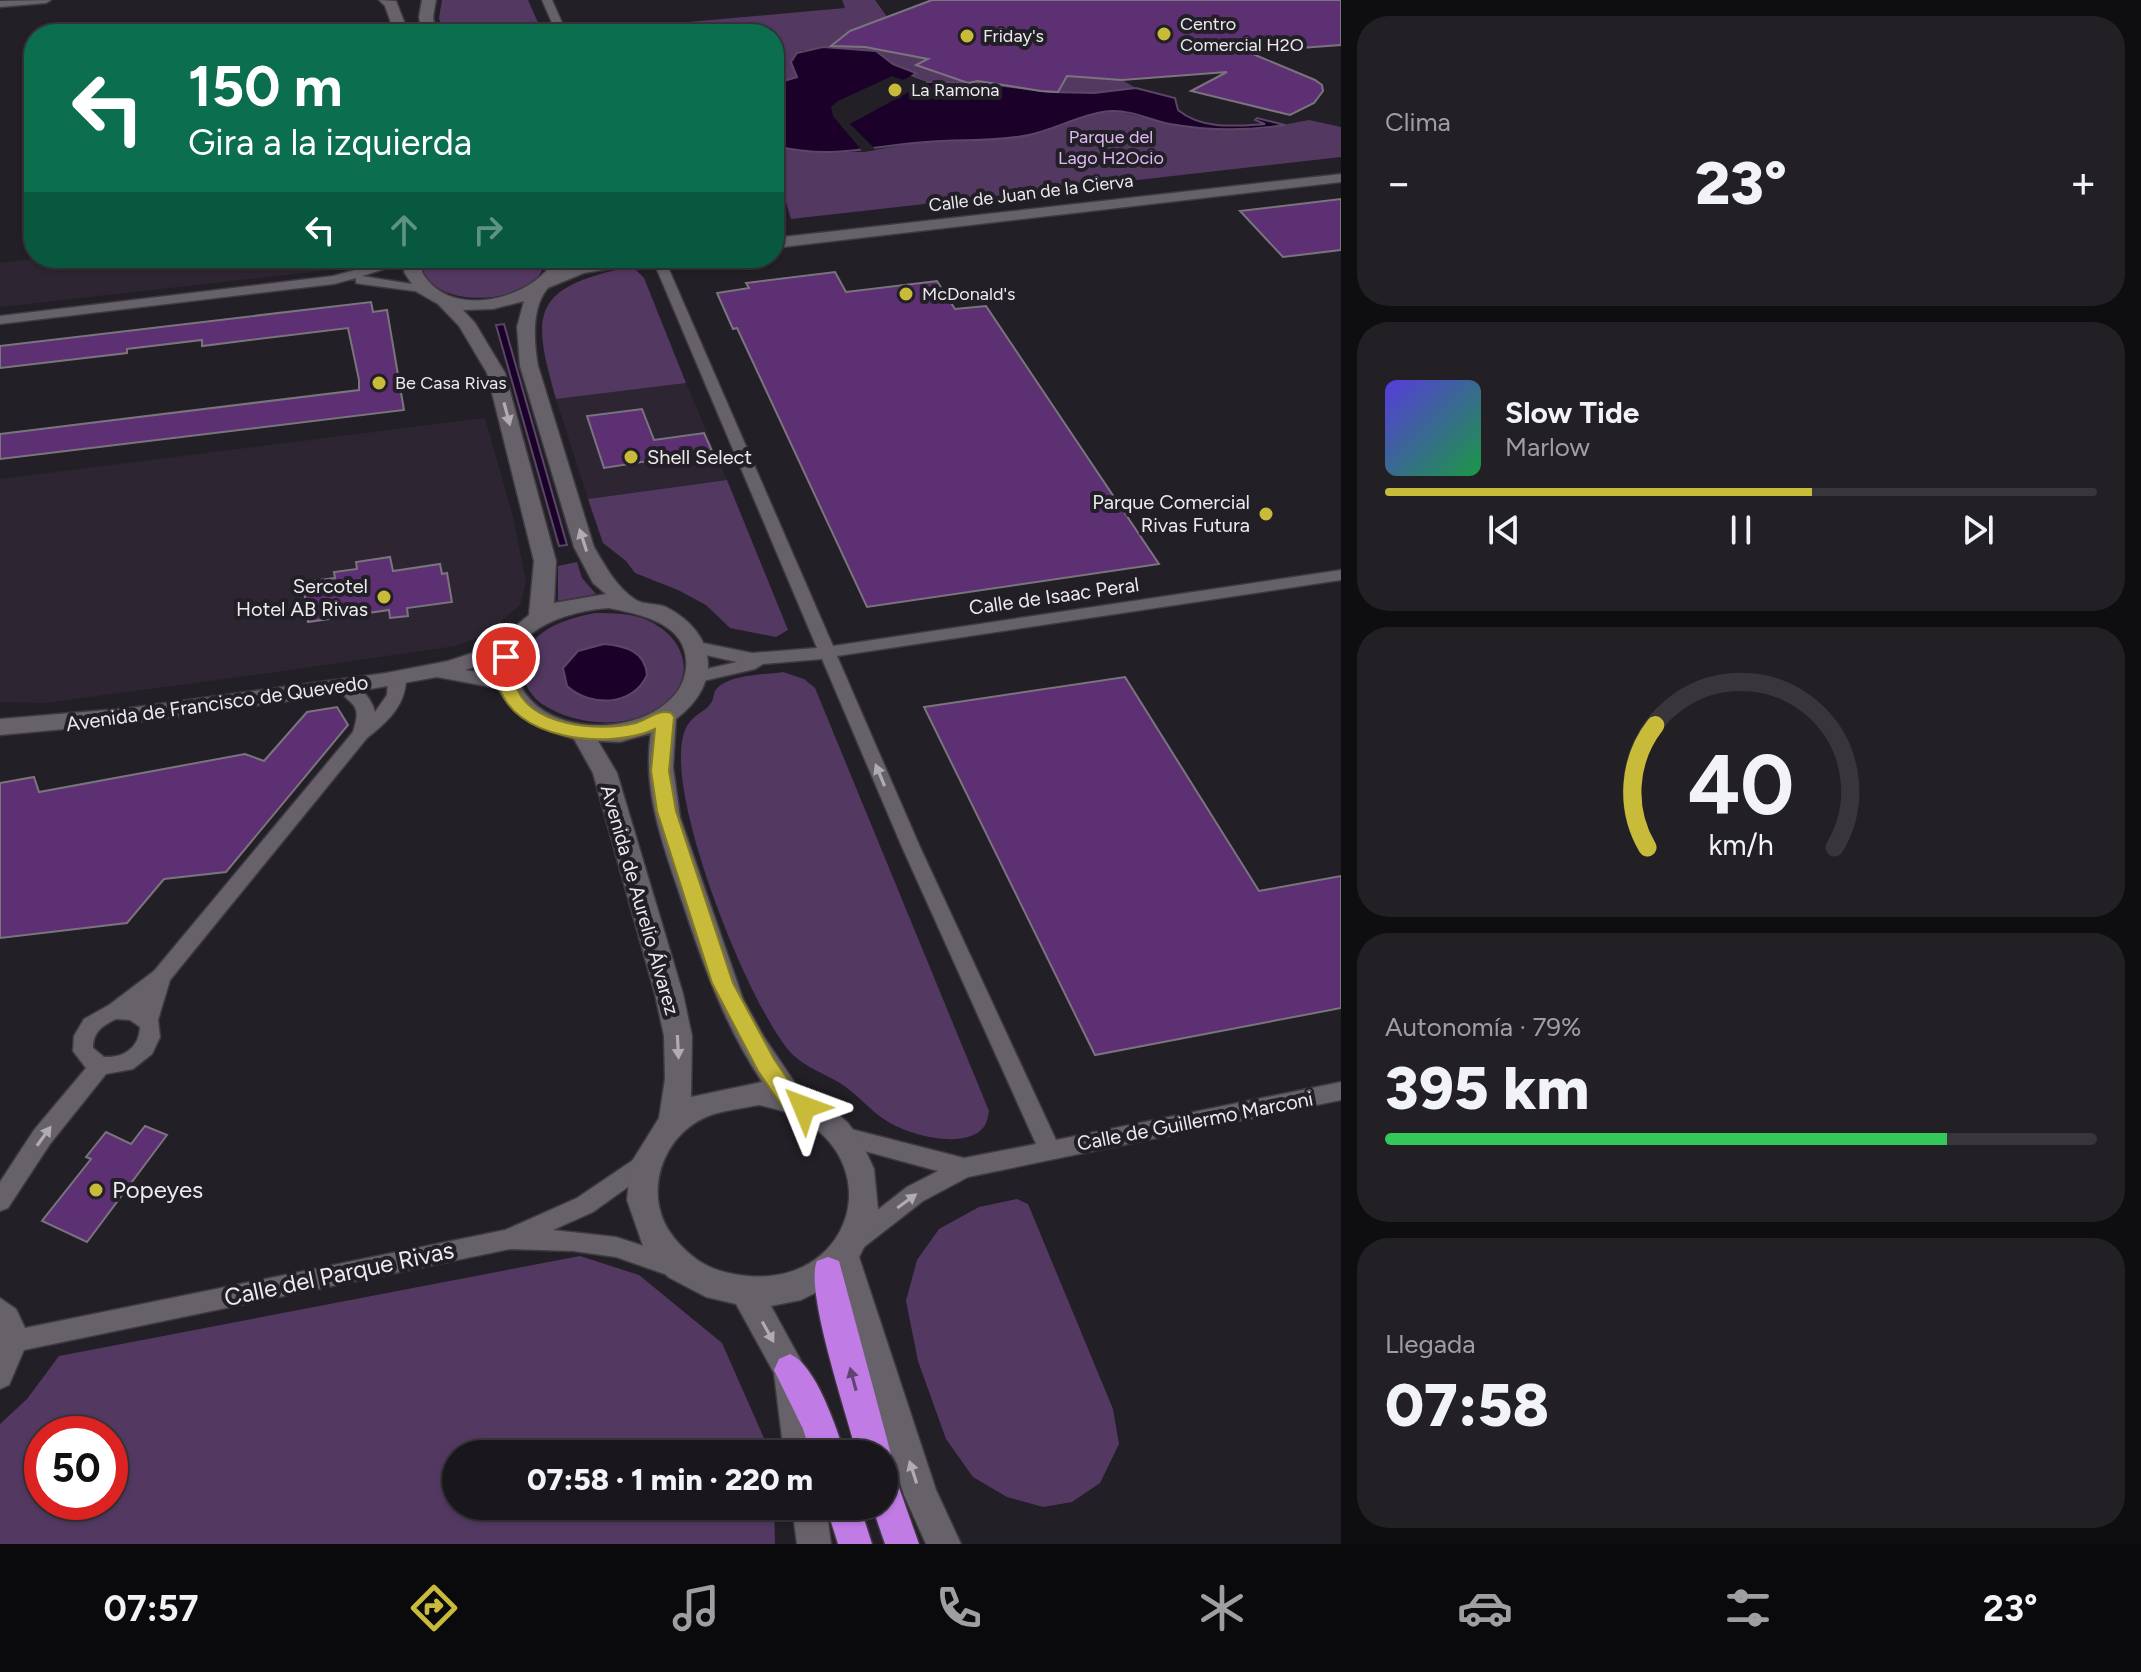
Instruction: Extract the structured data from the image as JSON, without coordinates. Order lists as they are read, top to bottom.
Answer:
{
  "streets": {
    "main road": ["Avenida de Aurelio Álvarez"],
    "street": [
      "Calle de Juan de la Cierva",
      "Calle de Isaac Peral",
      "Avenida de Francisco de Quevedo",
      "Calle de Guillermo Marconi",
      "Calle del Parque Rivas"
    ]
  },
  "crossings": [
    ["Calle de Isaac Peral", "Avenida de Francisco de Quevedo"],
    ["Calle de Isaac Peral", "Avenida de Aurelio Álvarez"],
    ["Avenida de Francisco de Quevedo", "Avenida de Aurelio Álvarez"],
    ["Avenida de Aurelio Álvarez", "Calle del Parque Rivas"]
  ],
  "parks": ["Parque del Lago H2Ocio"],
  "places": [
    "Centro Comercial H2O",
    "Friday's",
    "La Ramona",
    "McDonald's",
    "Be Casa Rivas",
    "Shell Select",
    "Parque Comercial Rivas Futura",
    "Sercotel Hotel AB Rivas",
    "Popeyes"
  ],
  "page": {
    "tile": [
      "Clima",
      ["Autonomía · 79%", "395 km"],
      ["Llegada", "07:58"]
    ],
    "turn": ["150 m", "Gira a la izquierda"],
    "heat": ["−", "23°", "+"],
    "song": ["Slow Tide", "Marlow"],
    "limit": "50",
    "trip": "07:58 · 1 min · 220 m",
    "tabs": ["07:57", "23°"],
    "gauge": ["40", "km/h"]
  }
}
